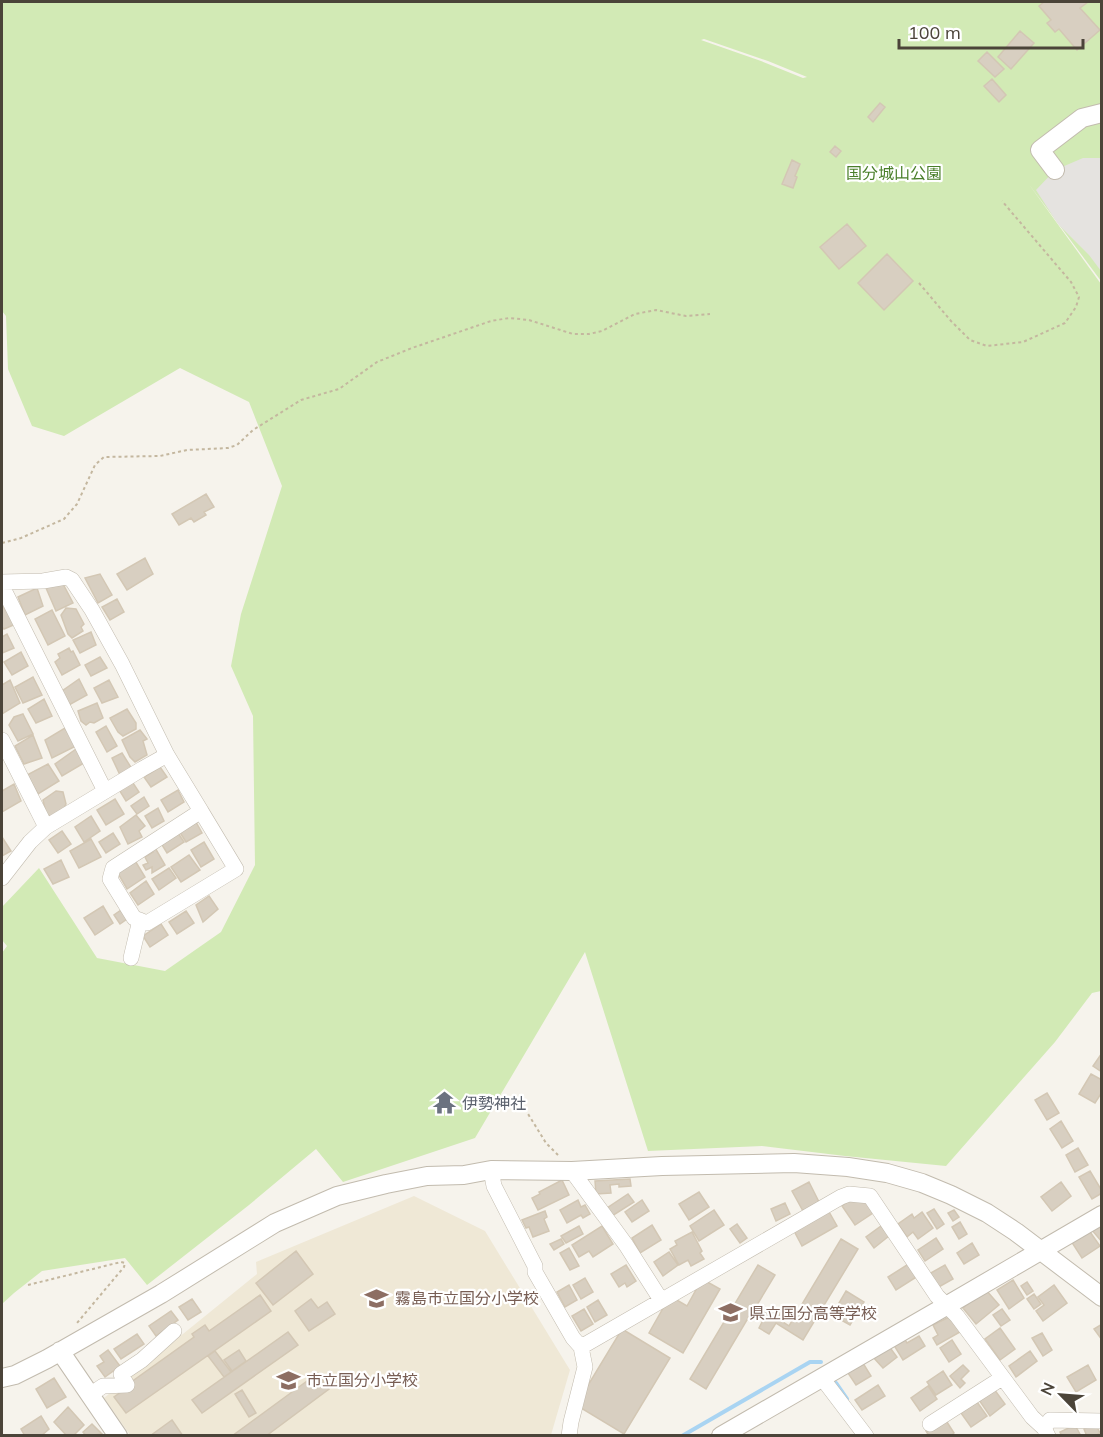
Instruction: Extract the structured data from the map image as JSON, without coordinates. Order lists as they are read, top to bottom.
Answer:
{
  "parks": ["国分城山公園"],
  "places": {
    "temple": ["伊勢神社"],
    "school or university": ["霧島市立国分小学校", "県立国分高等学校", "市立国分小学校"]
  },
  "scale_bar": "100 m",
  "north": "top left"
}
